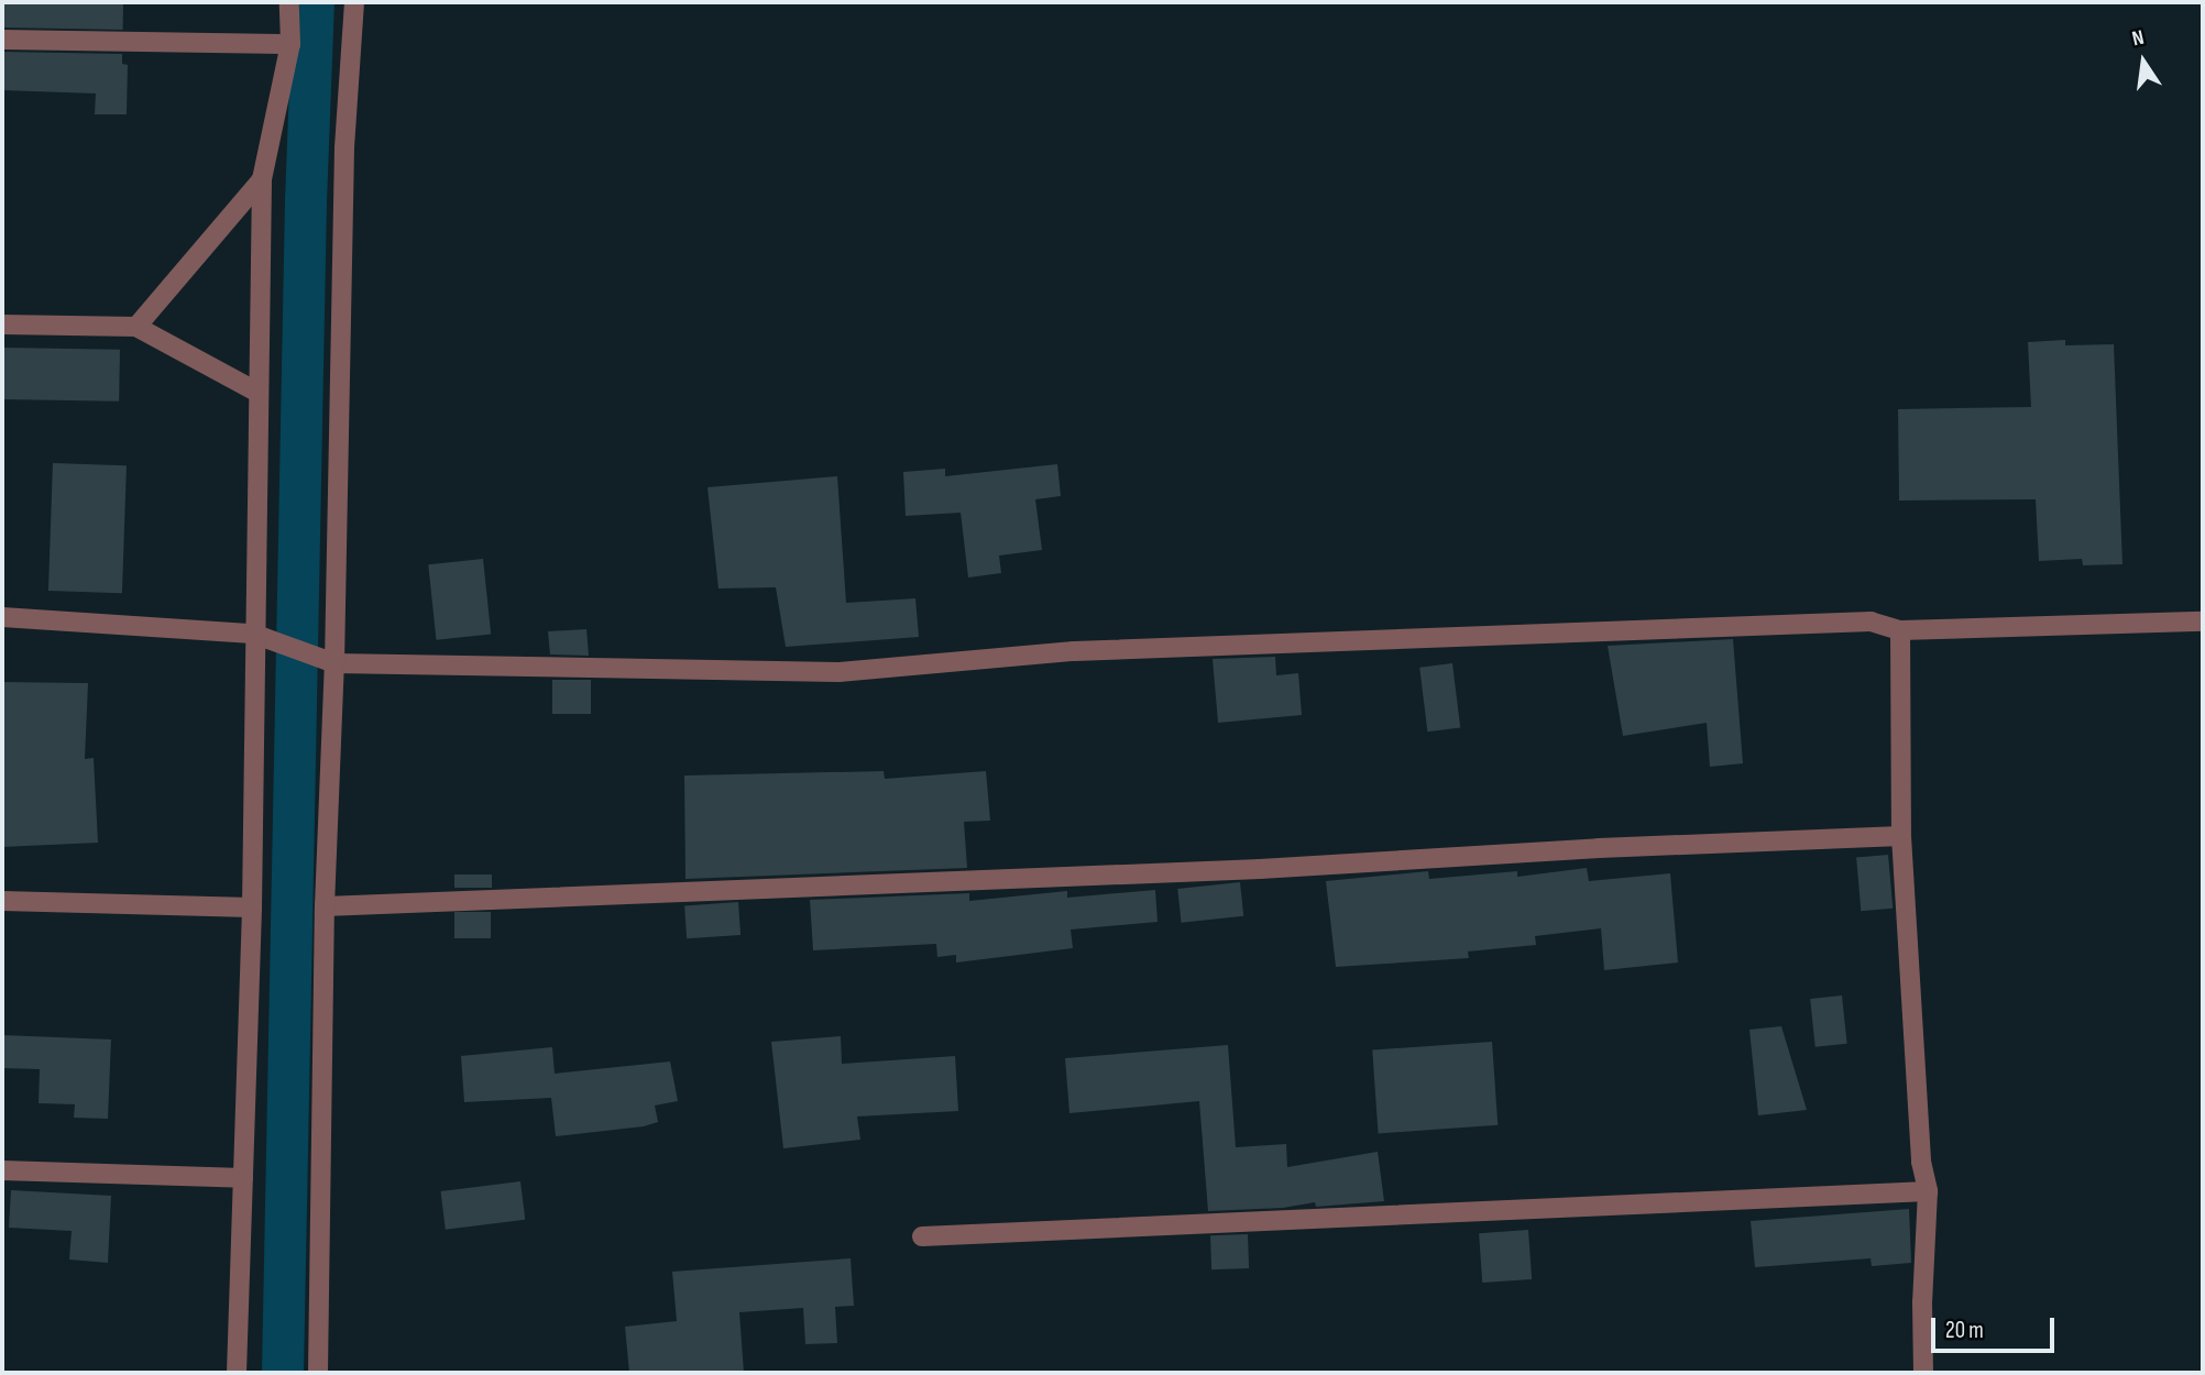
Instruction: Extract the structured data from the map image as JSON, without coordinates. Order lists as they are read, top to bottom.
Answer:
{
  "scale_bar": "20 m",
  "north": "top"
}
